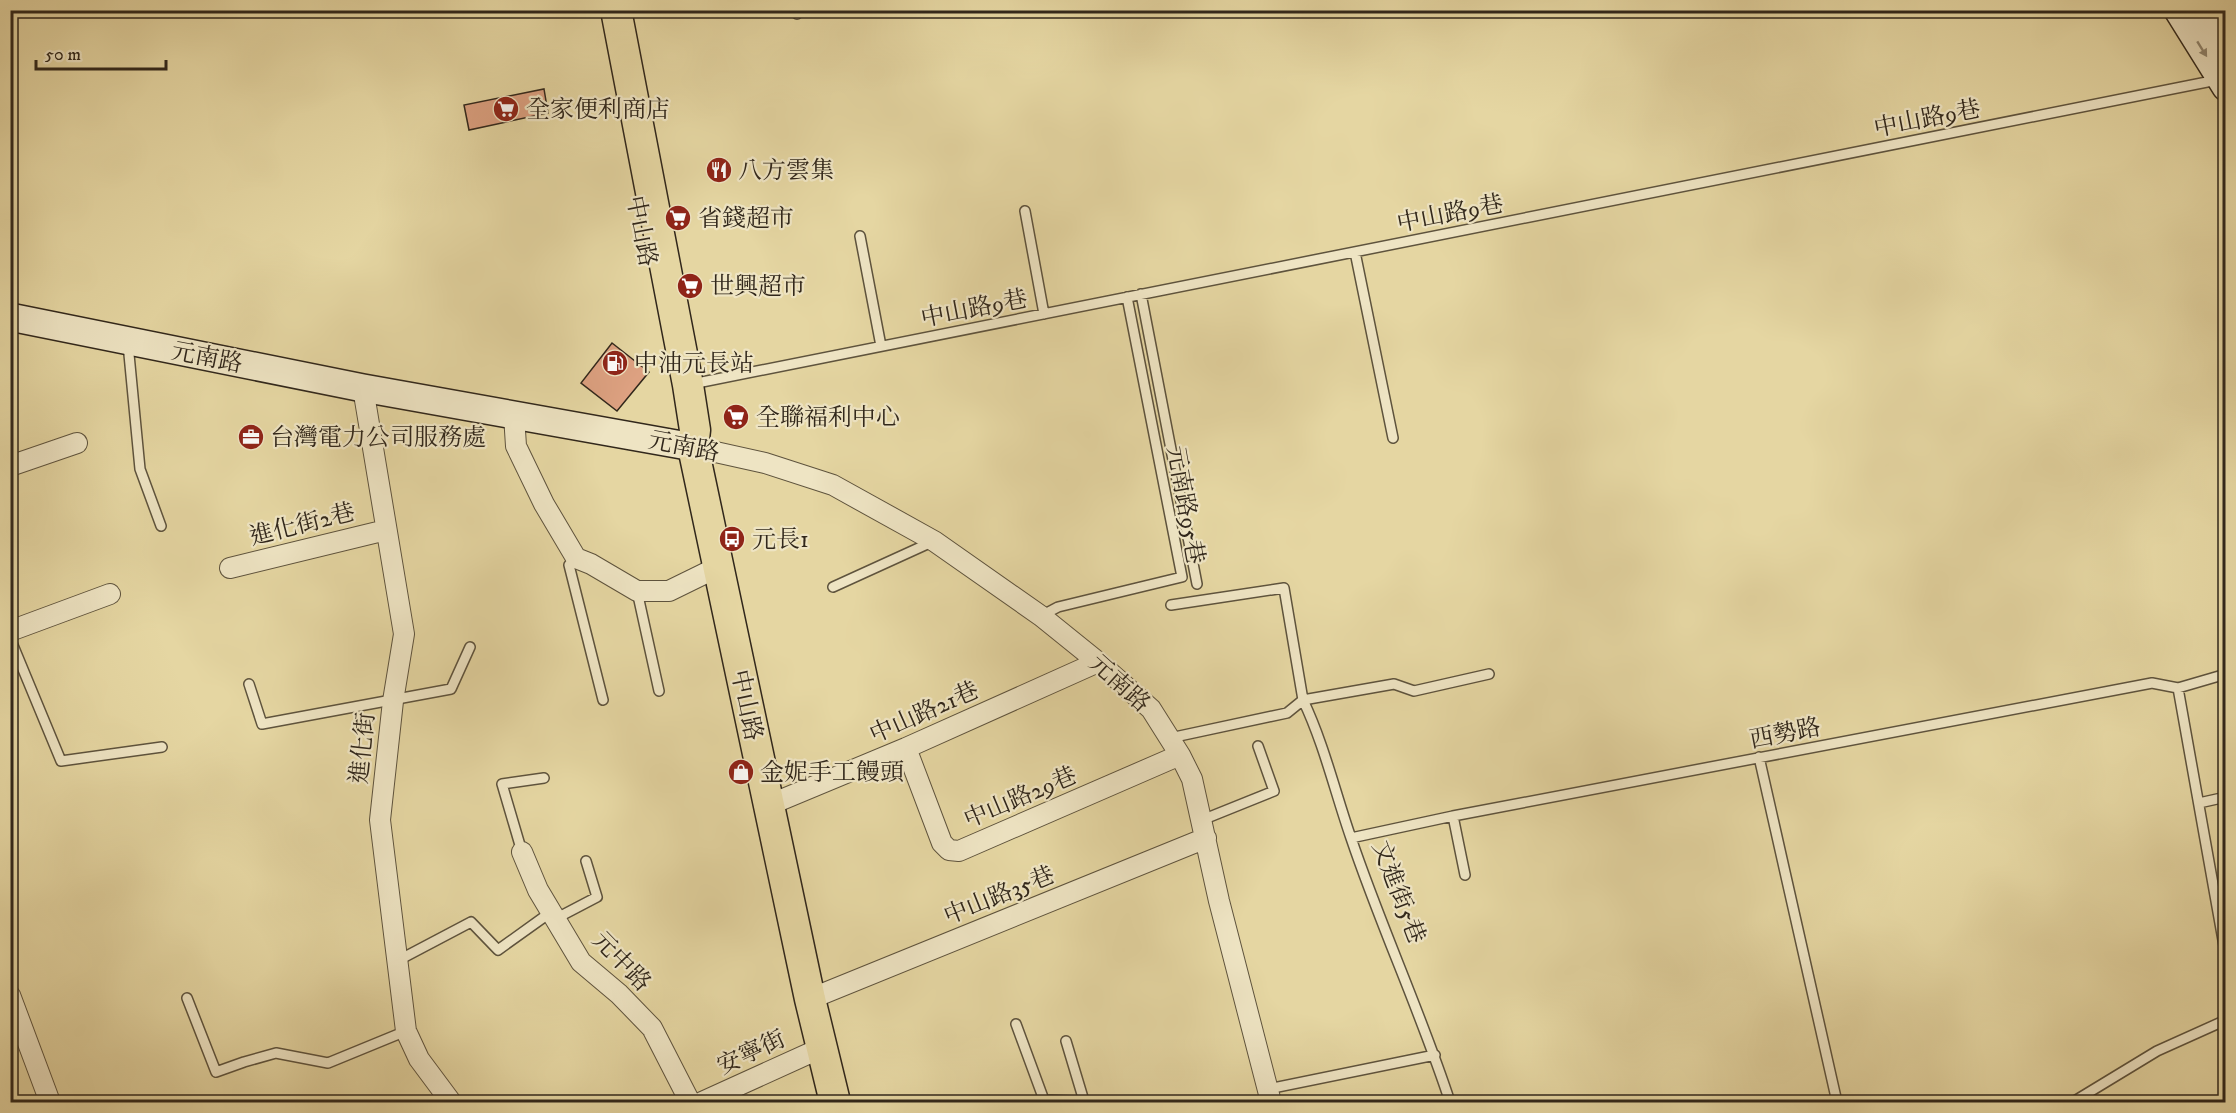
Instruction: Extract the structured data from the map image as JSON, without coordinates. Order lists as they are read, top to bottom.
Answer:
{
  "streets": {
    "main road": ["中山路"],
    "street": [
      "元南路",
      "進化街2巷",
      "中山路21巷",
      "進化街",
      "中山路29巷",
      "中山路35巷",
      "元中路",
      "安寧街"
    ],
    "lane": [
      "中山路9巷",
      "元南路95巷",
      "西勢路",
      "文進街5巷"
    ]
  },
  "crossings": [
    ["中山路9巷", "中山路"],
    ["中山路9巷", "元南路95巷"],
    ["中山路", "元南路"],
    ["中山路", "中山路21巷"],
    ["中山路", "中山路35巷"],
    ["中山路", "安寧街"],
    ["元南路", "元南路95巷"],
    ["元南路", "中山路21巷"],
    ["元南路", "進化街"],
    ["元南路", "中山路29巷"],
    ["元南路", "中山路35巷"],
    ["進化街2巷", "進化街"],
    ["中山路21巷", "中山路29巷"],
    ["西勢路", "文進街5巷"]
  ],
  "places": {
    "supermarket": [
      "全家便利商店",
      "省錢超市",
      "世興超市",
      "全聯福利中心"
    ],
    "restaurant": ["八方雲集"],
    "fuel station": ["中油元長站"],
    "office": ["台灣電力公司服務處"],
    "bus stop": ["元長1"],
    "shop": ["金妮手工饅頭"]
  },
  "scale_bar": "50 m"
}
